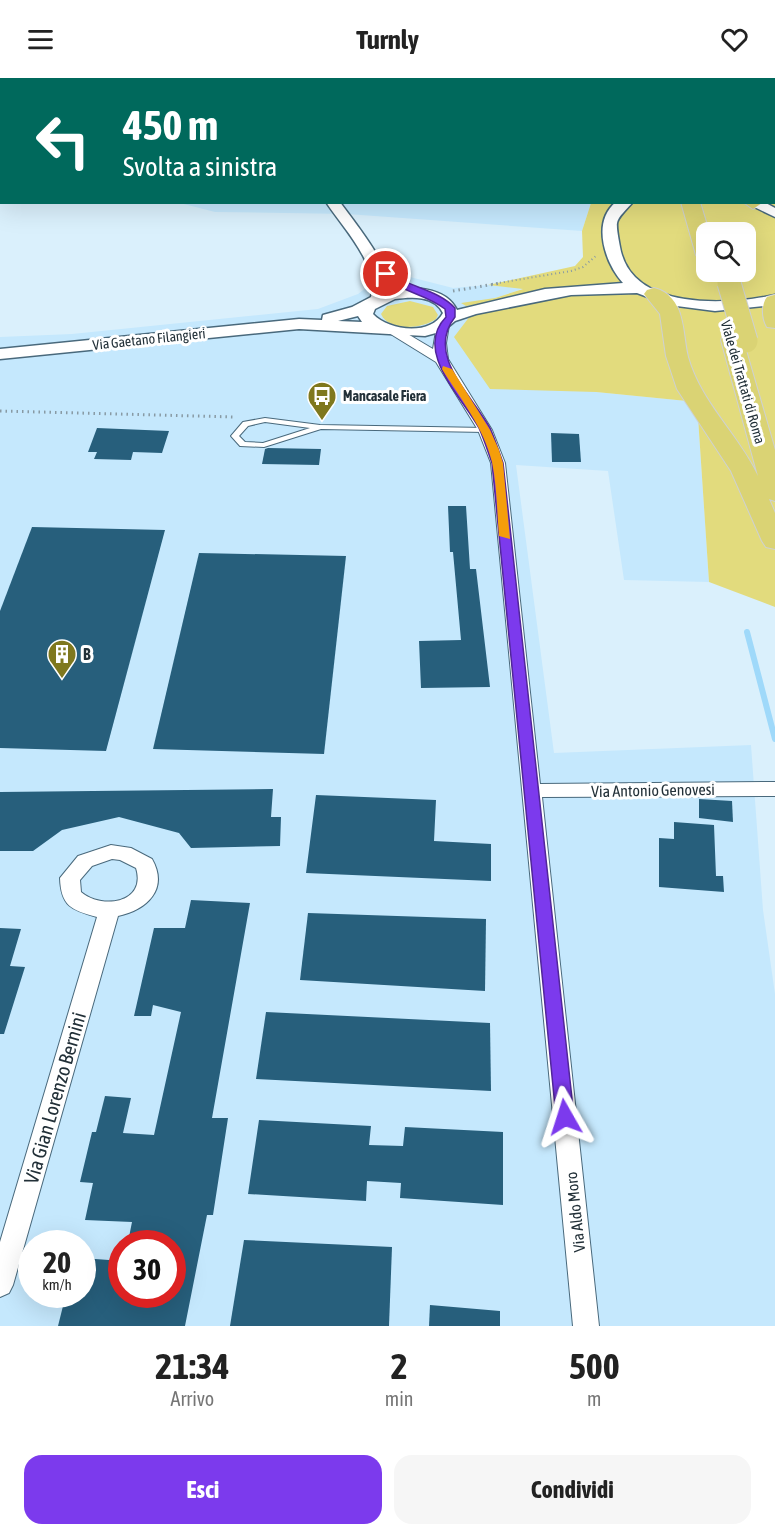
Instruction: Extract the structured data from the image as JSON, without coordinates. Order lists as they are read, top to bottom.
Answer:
{
  "streets": {
    "highway": ["Viale dei Trattati di Roma"],
    "street": [
      "Via Gaetano Filangieri",
      "Via Antonio Genovesi",
      "Via Gian Lorenzo Bernini",
      "Via Aldo Moro"
    ]
  },
  "crossings": [
    ["Via Gaetano Filangieri", "Via Aldo Moro"],
    ["Via Antonio Genovesi", "Via Aldo Moro"]
  ],
  "places": {
    "bus stop": ["Mancasale Fiera"],
    "building": ["B"]
  },
  "page": {
    "header": "Turnly",
    "turn": ["450 m", "Svolta a sinistra"],
    "speed": "20 km/h",
    "limit": "30",
    "eta": [
      "21:34",
      "Arrivo",
      "2",
      "min",
      "500",
      "m"
    ],
    "buttons": ["Esci", "Condividi"]
  }
}
